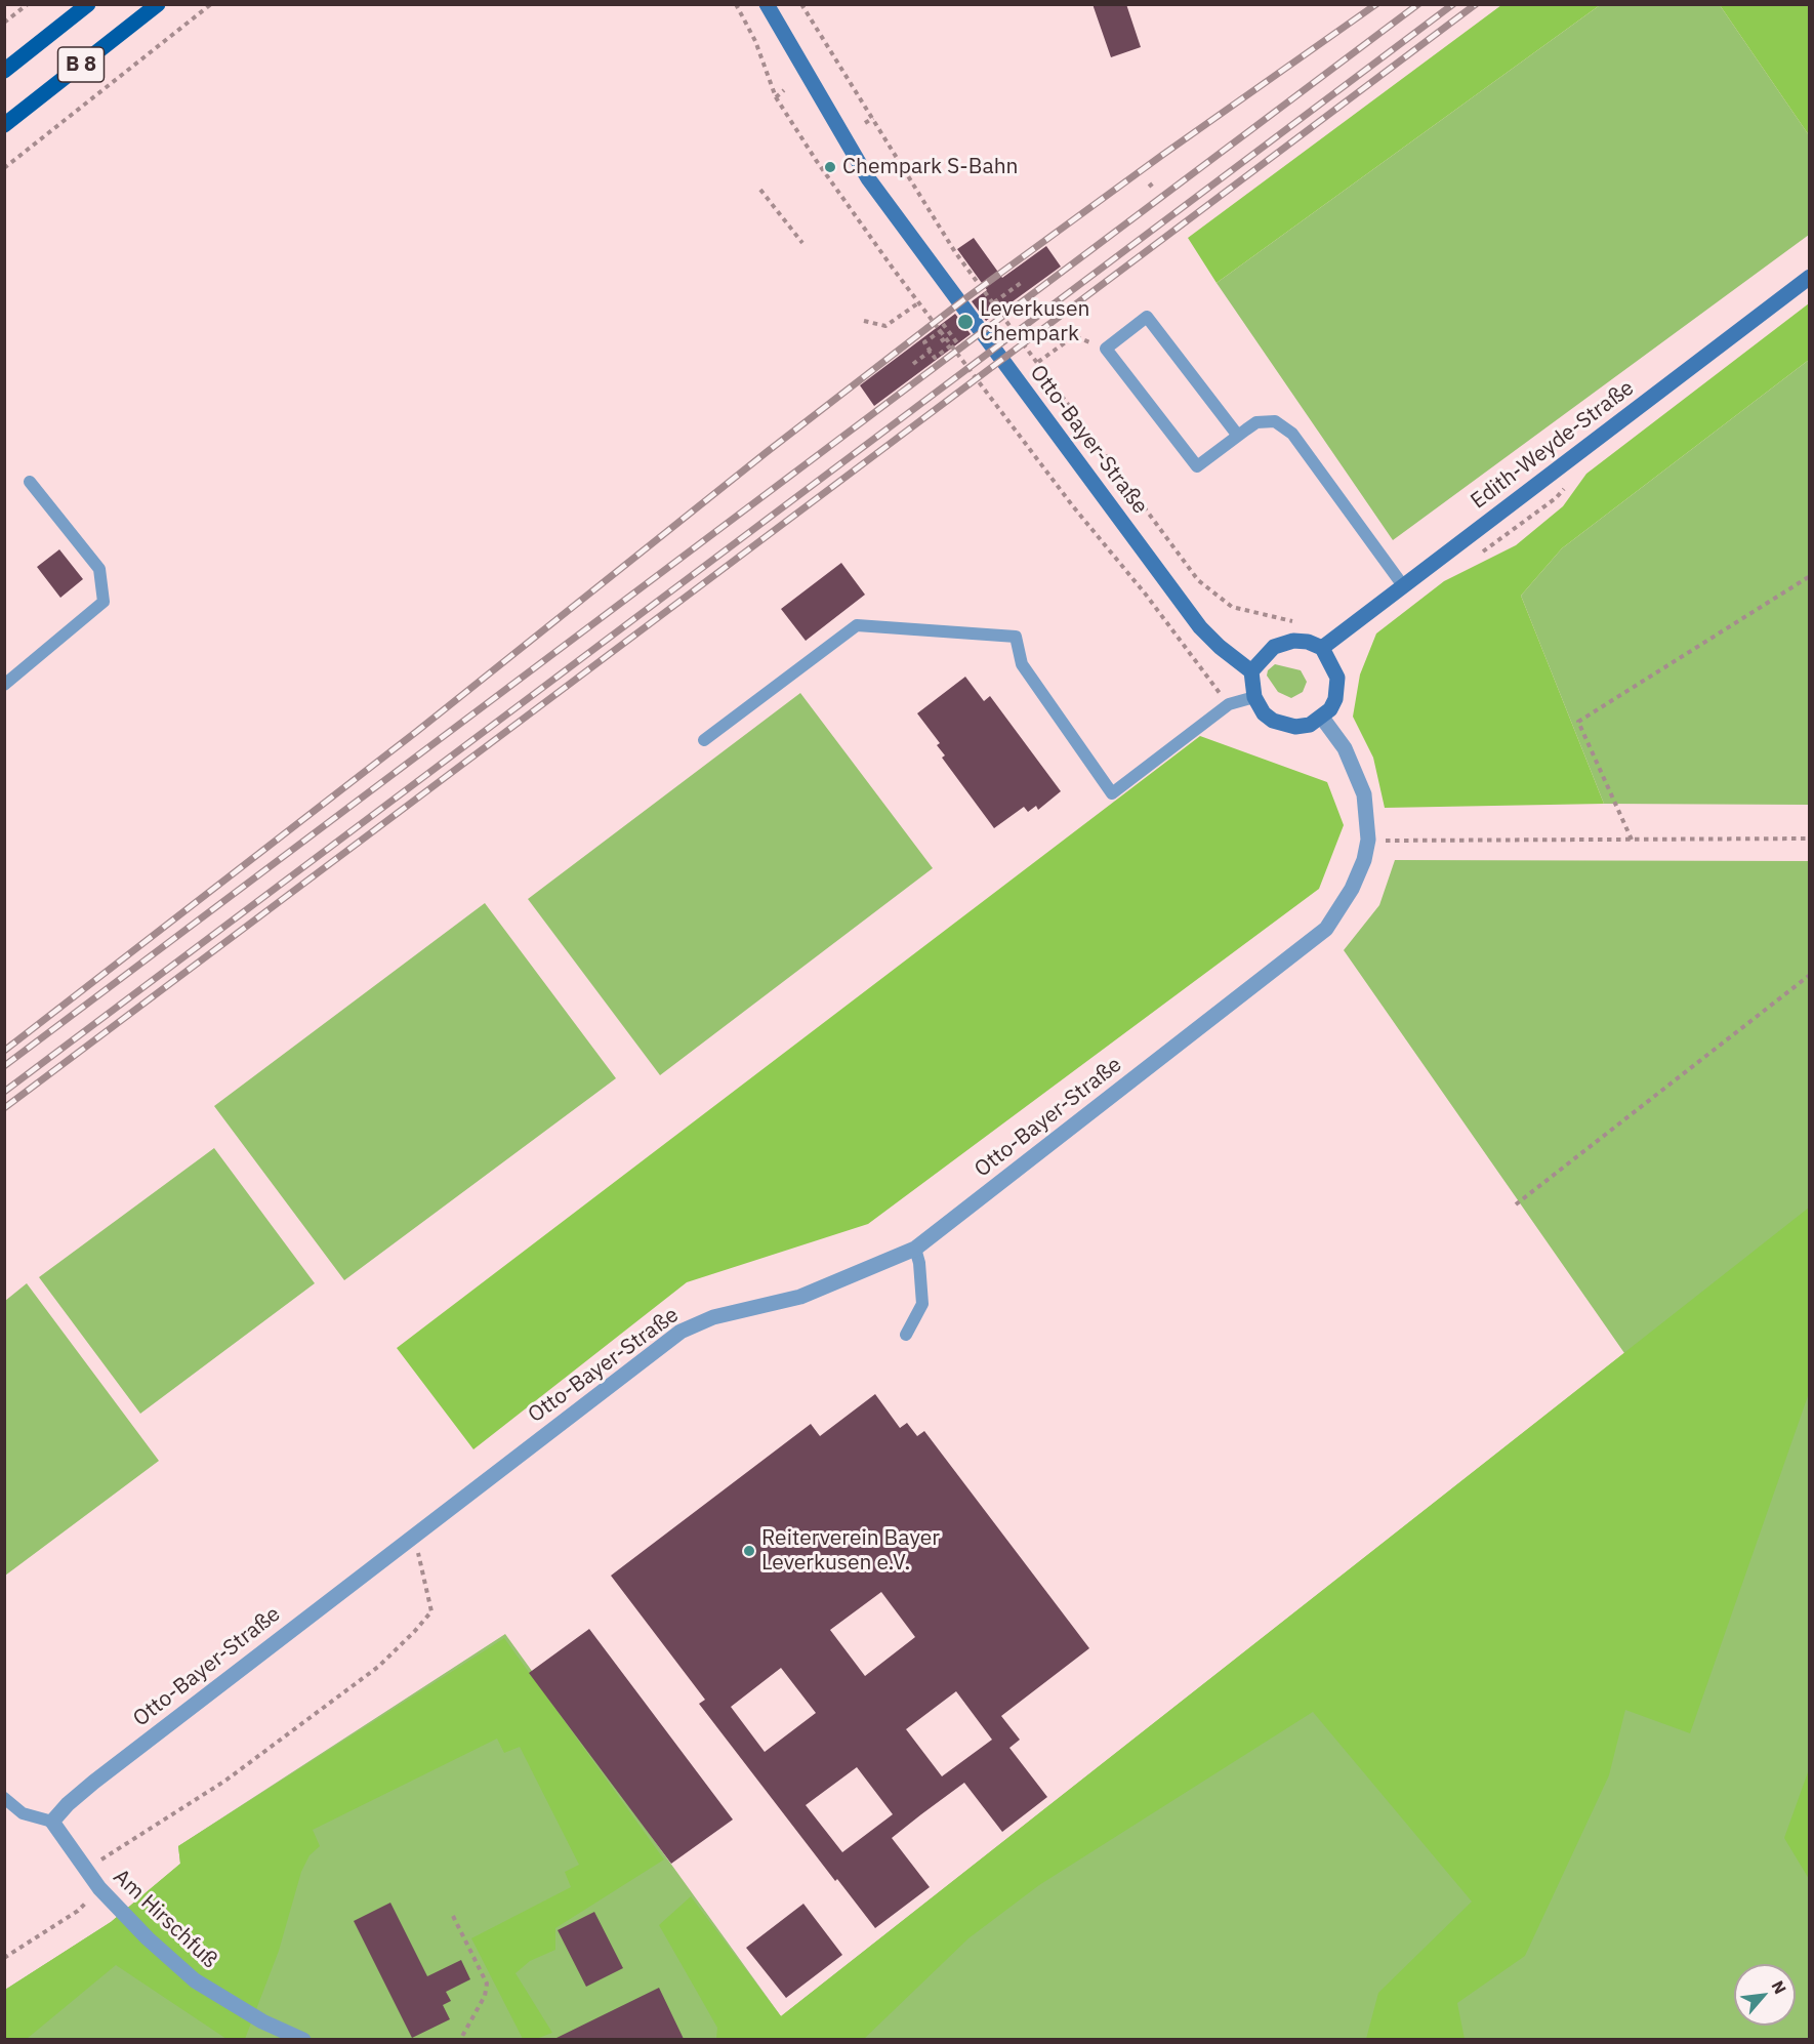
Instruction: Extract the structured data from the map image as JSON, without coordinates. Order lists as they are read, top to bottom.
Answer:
{
  "streets": {
    "main road": ["B 8"],
    "street": ["Otto-Bayer-Straße", "Edith-Weyde-Straße", "Am Hirschfuß"]
  },
  "crossings": [
    ["Otto-Bayer-Straße", "Edith-Weyde-Straße"],
    ["Otto-Bayer-Straße", "Am Hirschfuß"]
  ],
  "places": ["Chempark S-Bahn", "Leverkusen Chempark", "Reiterverein Bayer Leverkusen e.V."],
  "north": "top right"
}
